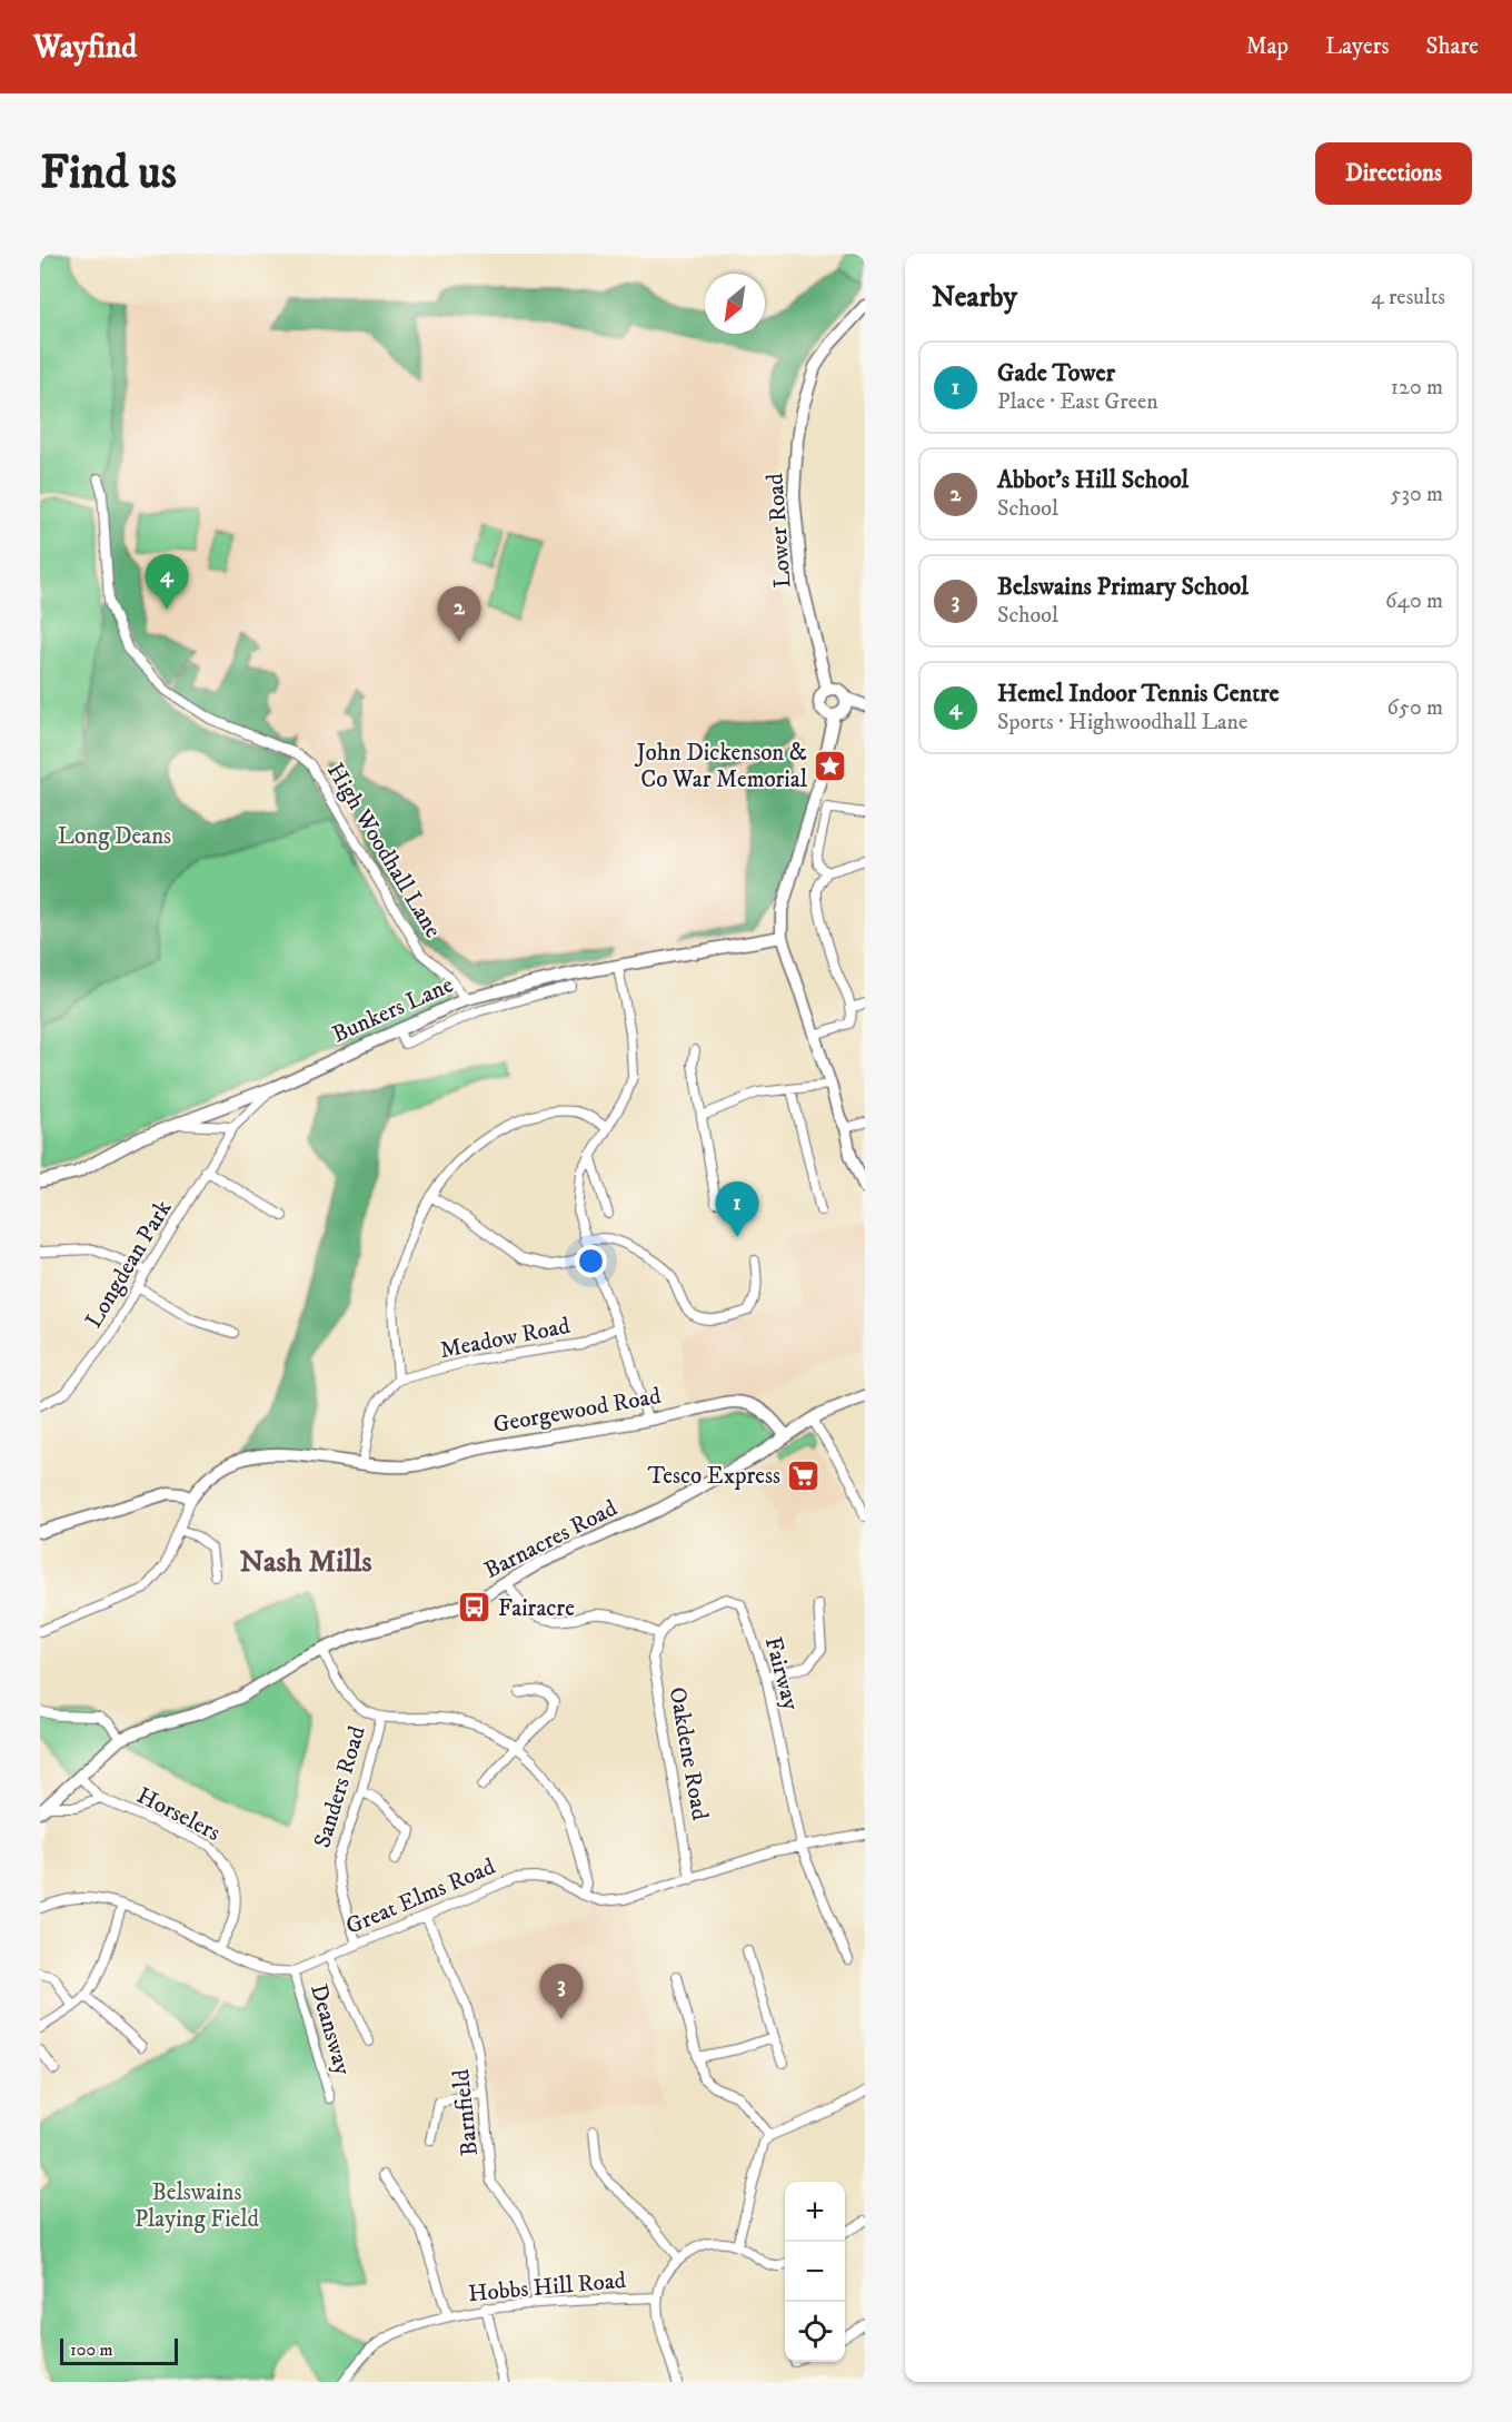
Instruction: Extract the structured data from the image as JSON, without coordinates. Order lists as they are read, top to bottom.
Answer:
{
  "streets": {
    "street": [
      "Lower Road",
      "High Woodhall Lane",
      "Bunkers Lane",
      "Longdean Park",
      "Meadow Road",
      "Georgewood Road",
      "Barnacres Road",
      "Fairway",
      "Oakdene Road",
      "Sanders Road",
      "Horselers",
      "Great Elms Road",
      "Deansway",
      "Barnfield",
      "Hobbs Hill Road"
    ]
  },
  "crossings": [
    ["High Woodhall Lane", "Bunkers Lane"],
    ["Bunkers Lane", "Longdean Park"],
    ["Georgewood Road", "Barnacres Road"],
    ["Barnacres Road", "Horselers"],
    ["Fairway", "Oakdene Road"],
    ["Fairway", "Great Elms Road"],
    ["Oakdene Road", "Great Elms Road"],
    ["Sanders Road", "Great Elms Road"],
    ["Horselers", "Great Elms Road"],
    ["Great Elms Road", "Deansway"],
    ["Great Elms Road", "Barnfield"],
    ["Barnfield", "Hobbs Hill Road"]
  ],
  "districts": ["Nash Mills"],
  "parks": ["Long Deans", "Belswains Playing Field"],
  "places": {
    "place": ["John Dickenson & Co War Memorial"],
    "supermarket": ["Tesco Express"],
    "bus stop": ["Fairacre"]
  },
  "scale_bar": "100 m",
  "north": "bottom left",
  "page": {
    "header": "Wayfind",
    "nav": ["Map", "Layers", "Share"],
    "buttons": "Directions",
    "title": "Find us",
    "heading": ["Nearby", "4 results"],
    "list": [
      {
        "mark": "1",
        "name": "Gade Tower",
        "note": "Place · East Green",
        "value": "120 m"
      },
      {
        "mark": "2",
        "name": "Abbot's Hill School",
        "note": "School",
        "value": "530 m"
      },
      {
        "mark": "3",
        "name": "Belswains Primary School",
        "note": "School",
        "value": "640 m"
      },
      {
        "mark": "4",
        "name": "Hemel Indoor Tennis Centre",
        "note": "Sports · Highwoodhall Lane",
        "value": "650 m"
      }
    ],
    "pins": [
      "4",
      "2",
      "1",
      "3"
    ],
    "map_buttons": ["+", "−"],
    "scale": "100 m"
  }
}
